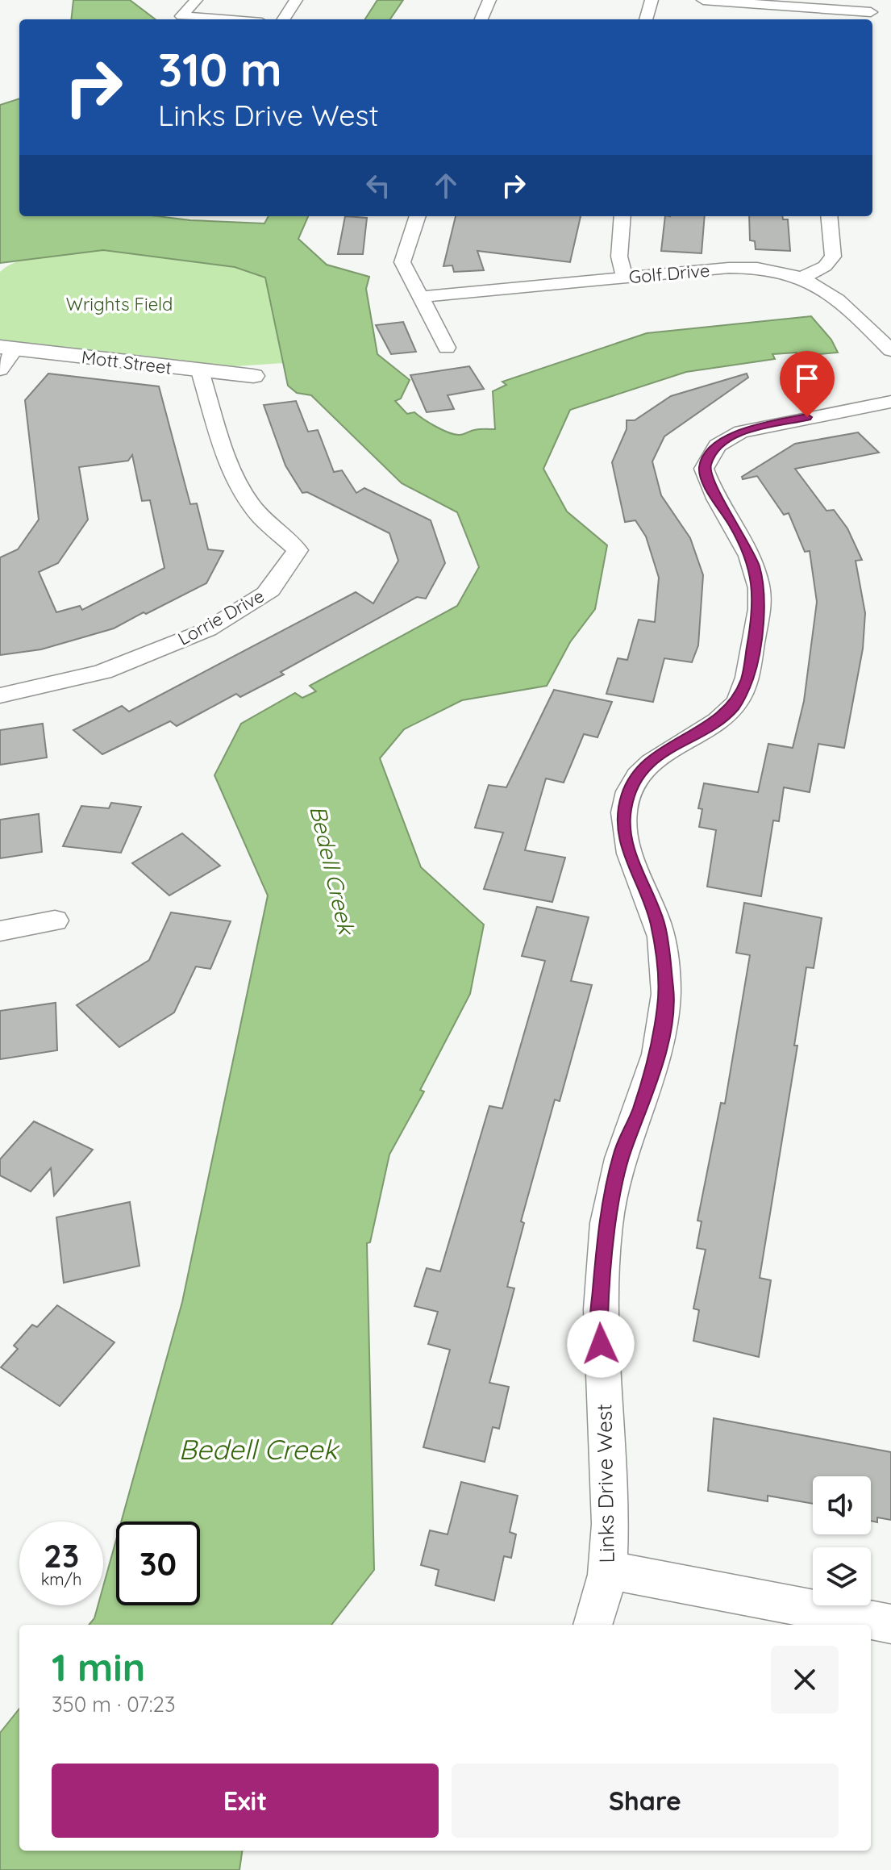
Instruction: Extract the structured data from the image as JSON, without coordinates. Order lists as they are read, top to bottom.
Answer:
{
  "streets": {
    "street": [
      "Golf Drive",
      "Mott Street",
      "Lorrie Drive",
      "Links Drive West"
    ]
  },
  "crossings": [
    ["Mott Street", "Lorrie Drive"]
  ],
  "water": ["Bedell Creek"],
  "parks": ["Wrights Field"],
  "page": {
    "turn": ["310 m", "Links Drive West"],
    "speed": "23 km/h",
    "limit": "30",
    "heading": ["1 min", "350 m · 07:23"],
    "buttons": ["Exit", "Share"]
  }
}
